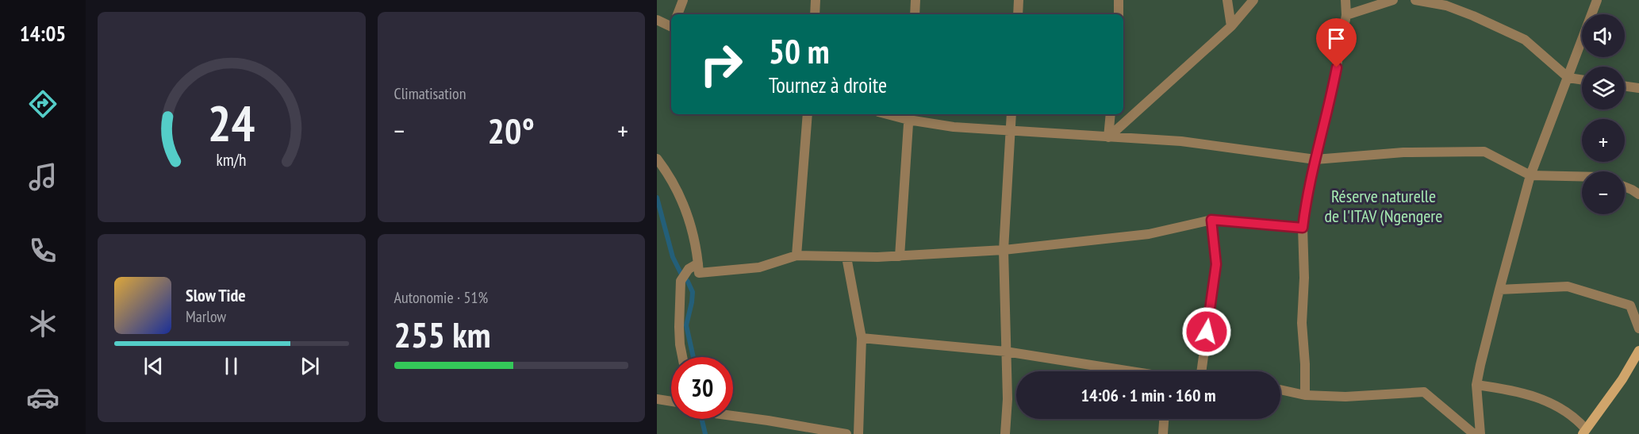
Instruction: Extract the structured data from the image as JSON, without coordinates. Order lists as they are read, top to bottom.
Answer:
{
  "parks": ["Réserve naturelle de l'ITAV (Ngengere"],
  "page": {
    "tabs": "14:05",
    "tile": [
      "Climatisation",
      ["Autonomie · 51%", "255 km"]
    ],
    "map_buttons": ["+", "−"],
    "turn": ["50 m", "Tournez à droite"],
    "heat": ["−", "20°", "+"],
    "song": ["Slow Tide", "Marlow"],
    "limit": "30",
    "trip": "14:06 · 1 min · 160 m",
    "gauge": ["24", "km/h"]
  }
}
